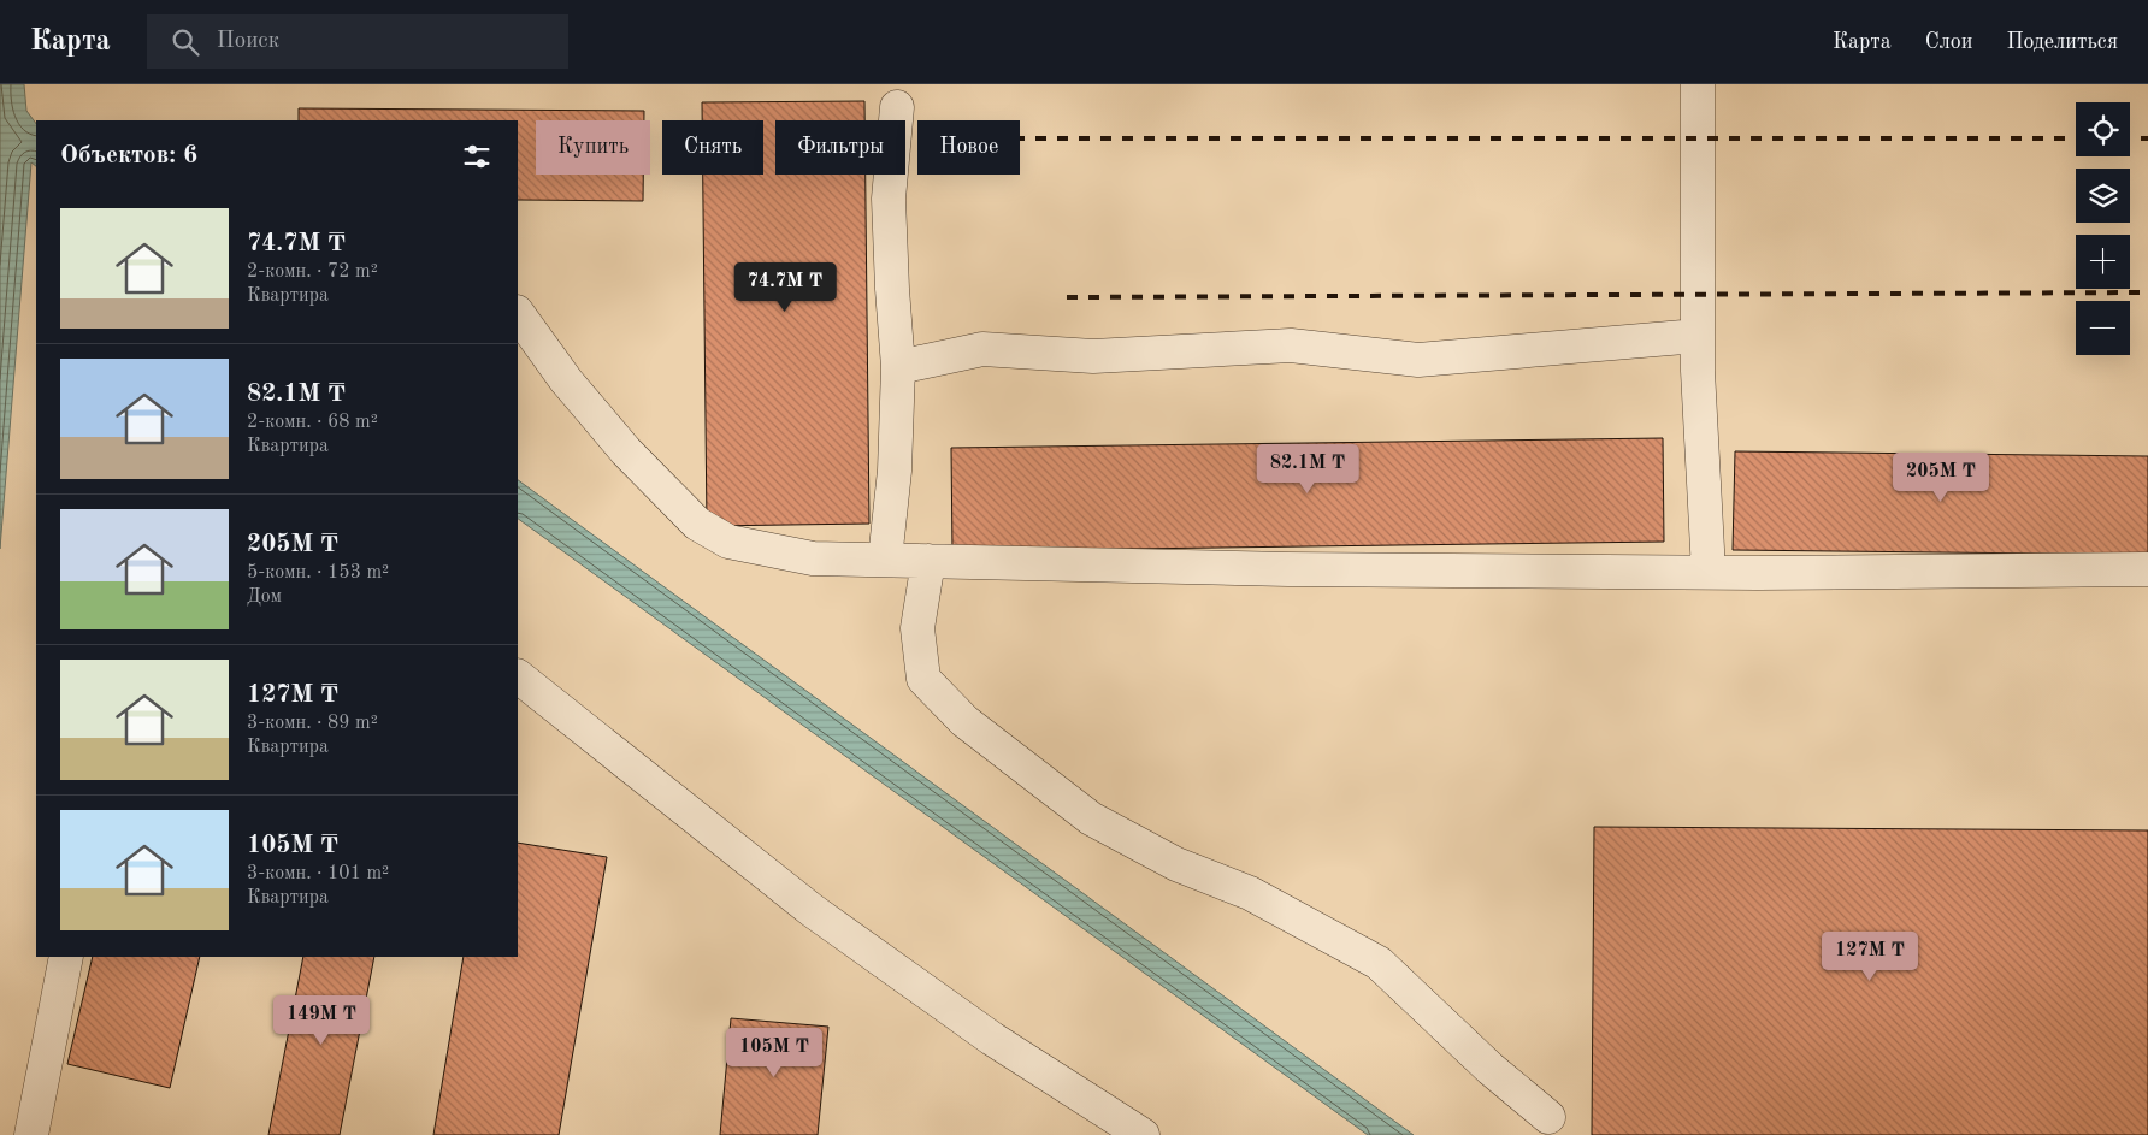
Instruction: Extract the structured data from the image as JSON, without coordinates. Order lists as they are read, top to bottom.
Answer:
{
  "page": {
    "header": "Карта",
    "search": "Поиск",
    "nav": ["Карта", "Слои", "Поделиться"],
    "map_buttons": ["+", "−"],
    "chip": [
      "Купить",
      "Снять",
      "Фильтры",
      "Новое"
    ],
    "heading": "Объектов: 6",
    "list": [
      {
        "name": "74.7M ₸",
        "note": "2-комн. · 72 m² · Квартира"
      },
      {
        "name": "82.1M ₸",
        "note": "2-комн. · 68 m² · Квартира"
      },
      {
        "name": "205M ₸",
        "note": "5-комн. · 153 m² · Дом"
      },
      {
        "name": "127M ₸",
        "note": "3-комн. · 89 m² · Квартира"
      },
      {
        "name": "105M ₸",
        "note": "3-комн. · 101 m² · Квартира"
      }
    ],
    "price": [
      "74.7M ₸",
      "82.1M ₸",
      "205M ₸",
      "127M ₸",
      "149M ₸",
      "105M ₸"
    ]
  }
}
